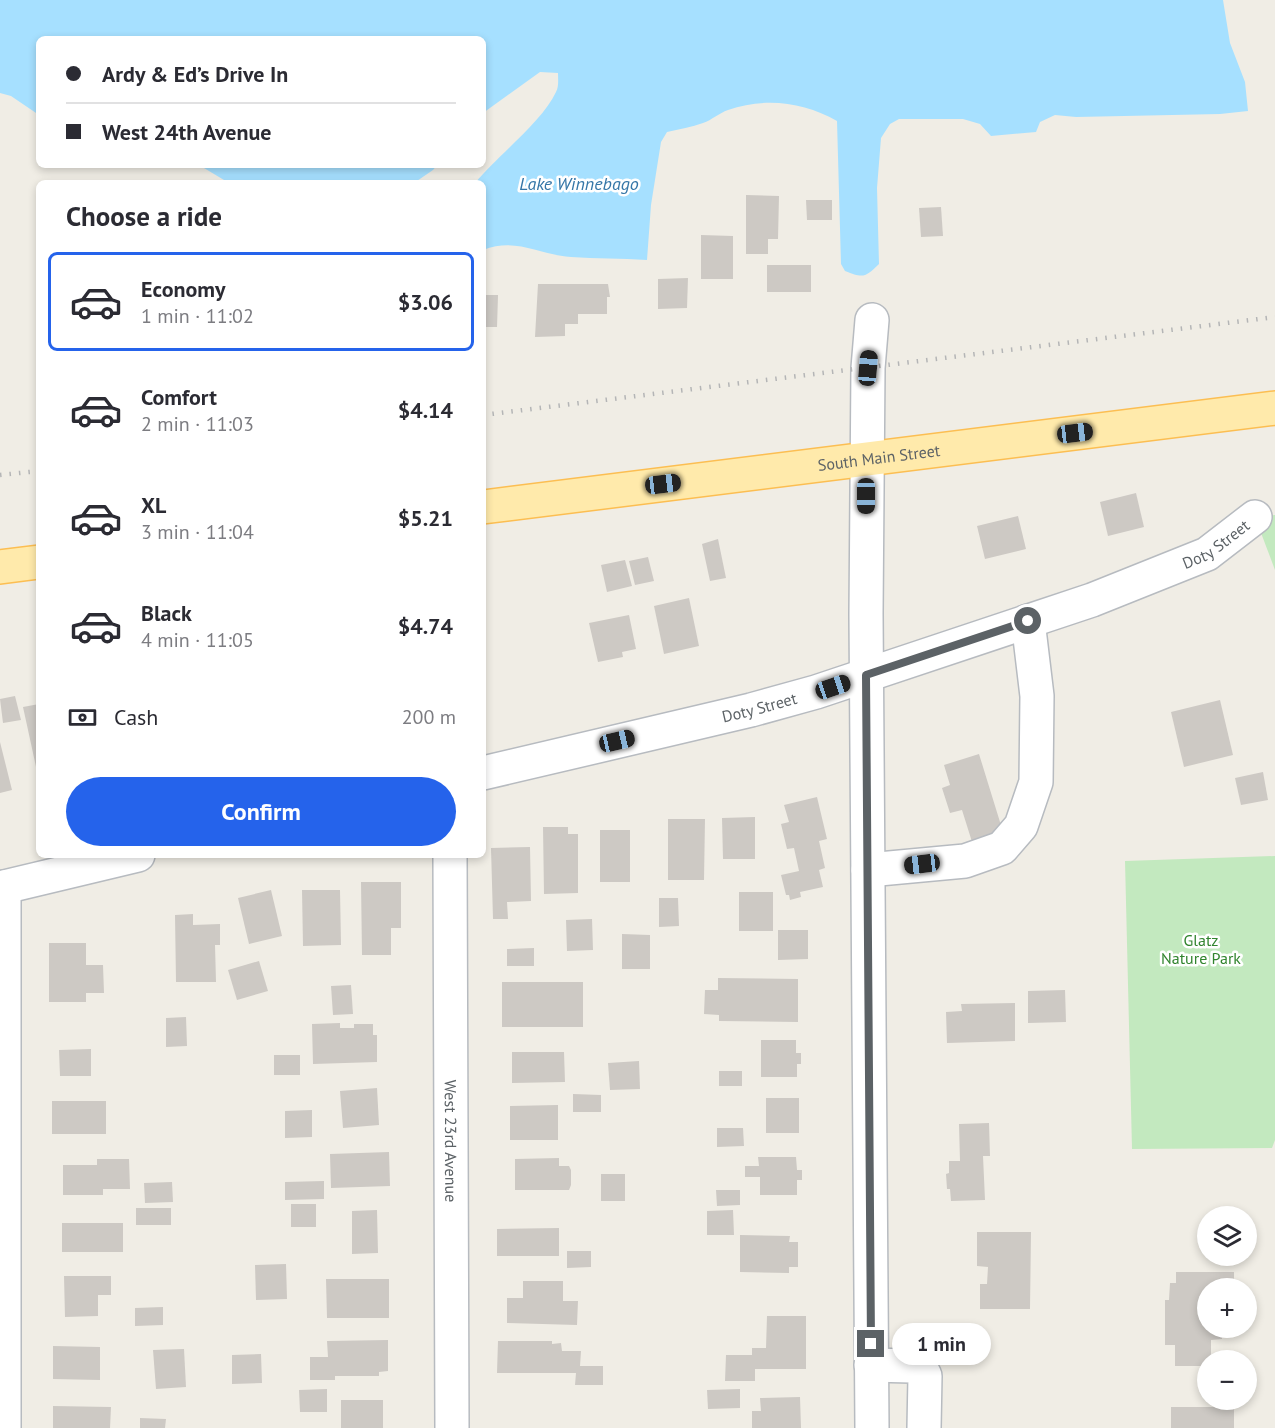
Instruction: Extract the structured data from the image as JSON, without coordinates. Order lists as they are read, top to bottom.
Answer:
{
  "streets": {
    "main road": ["South Main Street"],
    "street": ["Doty Street", "West 23rd Avenue"]
  },
  "water": ["Lake Winnebago"],
  "parks": ["Glatz Nature Park"],
  "page": {
    "banner": ["Ardy & Ed’s Drive In", "West 24th Avenue"],
    "heading": "Choose a ride",
    "list": [
      {
        "name": "Economy",
        "note": "1 min · 11:02",
        "value": "$3.06"
      },
      {
        "name": "Comfort",
        "note": "2 min · 11:03",
        "value": "$4.14"
      },
      {
        "name": "XL",
        "note": "3 min · 11:04",
        "value": "$5.21"
      },
      {
        "name": "Black",
        "note": "4 min · 11:05",
        "value": "$4.74"
      }
    ],
    "pay": ["Cash", "200 m"],
    "buttons": "Confirm",
    "map_buttons": ["+", "−"],
    "bubble": "1 min"
  }
}
